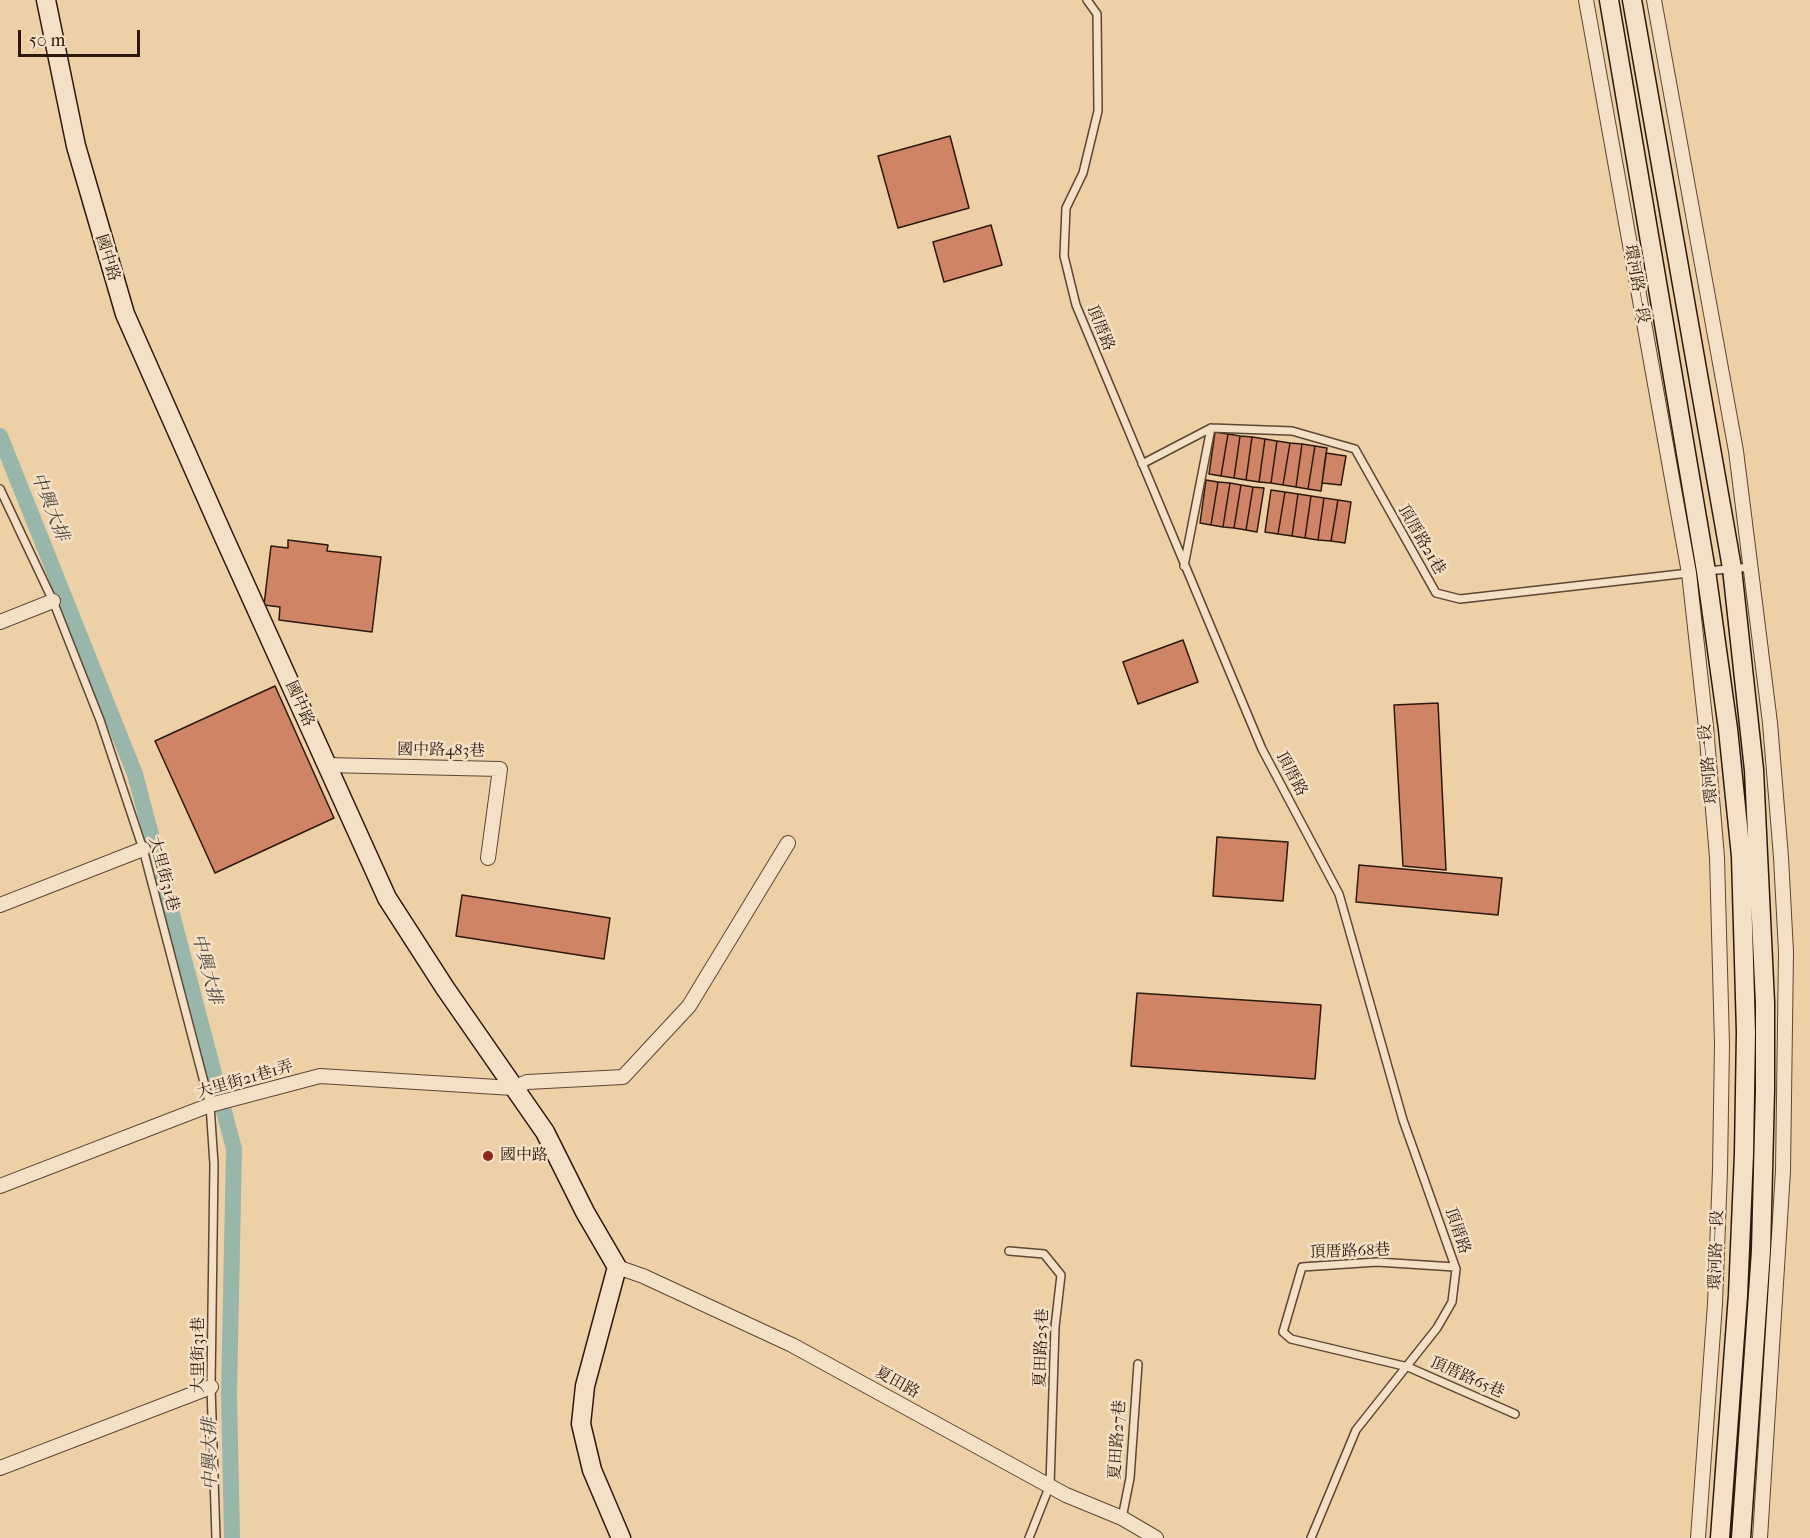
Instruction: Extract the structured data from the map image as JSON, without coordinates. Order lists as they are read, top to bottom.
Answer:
{
  "streets": {
    "street": [
      "國中路",
      "環河路一段",
      "國中路483巷",
      "大里街21巷1弄",
      "夏田路"
    ],
    "lane": [
      "頂厝路",
      "頂厝路21巷",
      "大里街31巷",
      "頂厝路68巷",
      "夏田路25巷",
      "頂厝路65巷",
      "夏田路27巷"
    ]
  },
  "crossings": [
    ["國中路", "國中路483巷"],
    ["國中路", "大里街21巷1弄"],
    ["國中路", "夏田路"],
    ["環河路一段", "頂厝路21巷"],
    ["頂厝路", "頂厝路21巷"],
    ["頂厝路", "頂厝路68巷"],
    ["頂厝路", "頂厝路65巷"],
    ["大里街31巷", "大里街21巷1弄"],
    ["頂厝路68巷", "頂厝路65巷"],
    ["夏田路25巷", "夏田路"],
    ["夏田路", "夏田路27巷"]
  ],
  "water": ["中興大排"],
  "places": ["國中路"],
  "scale_bar": "50 m"
}
